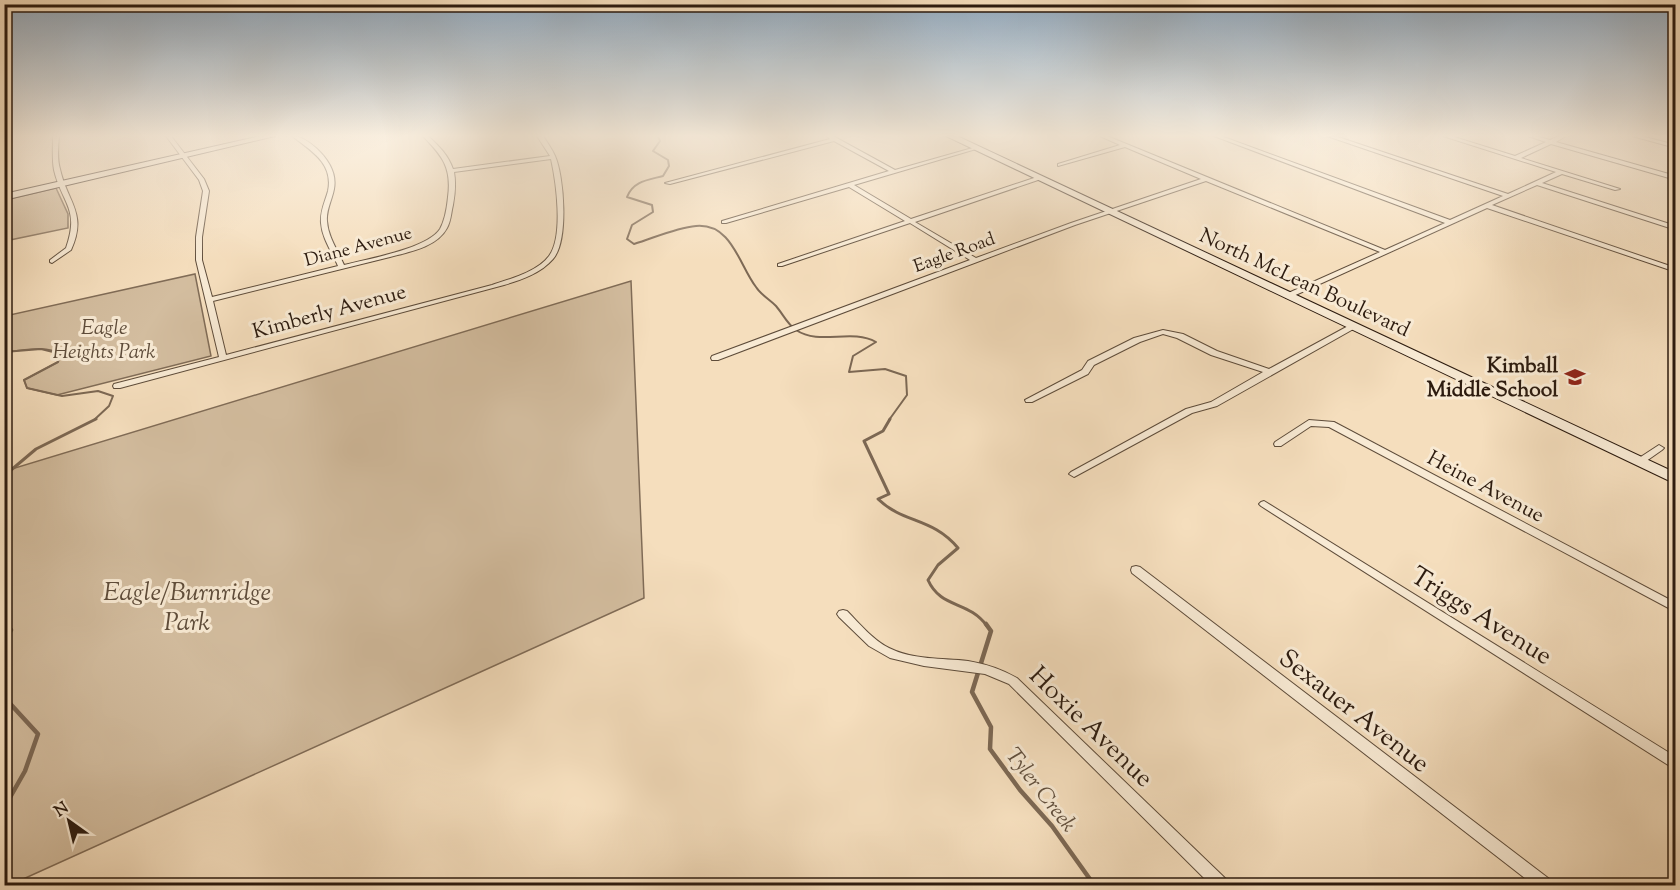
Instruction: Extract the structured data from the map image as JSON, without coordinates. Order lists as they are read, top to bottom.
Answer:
{
  "streets": {
    "main road": ["North McLean Boulevard"],
    "street": [
      "Diane Avenue",
      "Eagle Road",
      "Kimberly Avenue",
      "Heine Avenue",
      "Triggs Avenue",
      "Sexauer Avenue",
      "Hoxie Avenue"
    ]
  },
  "crossings": [
    ["Eagle Road", "North McLean Boulevard"]
  ],
  "water": ["Tyler Creek"],
  "parks": ["Eagle Heights Park", "Eagle/Burnridge Park"],
  "places": {
    "school or university": ["Kimball Middle School"]
  },
  "north": "top left"
}
